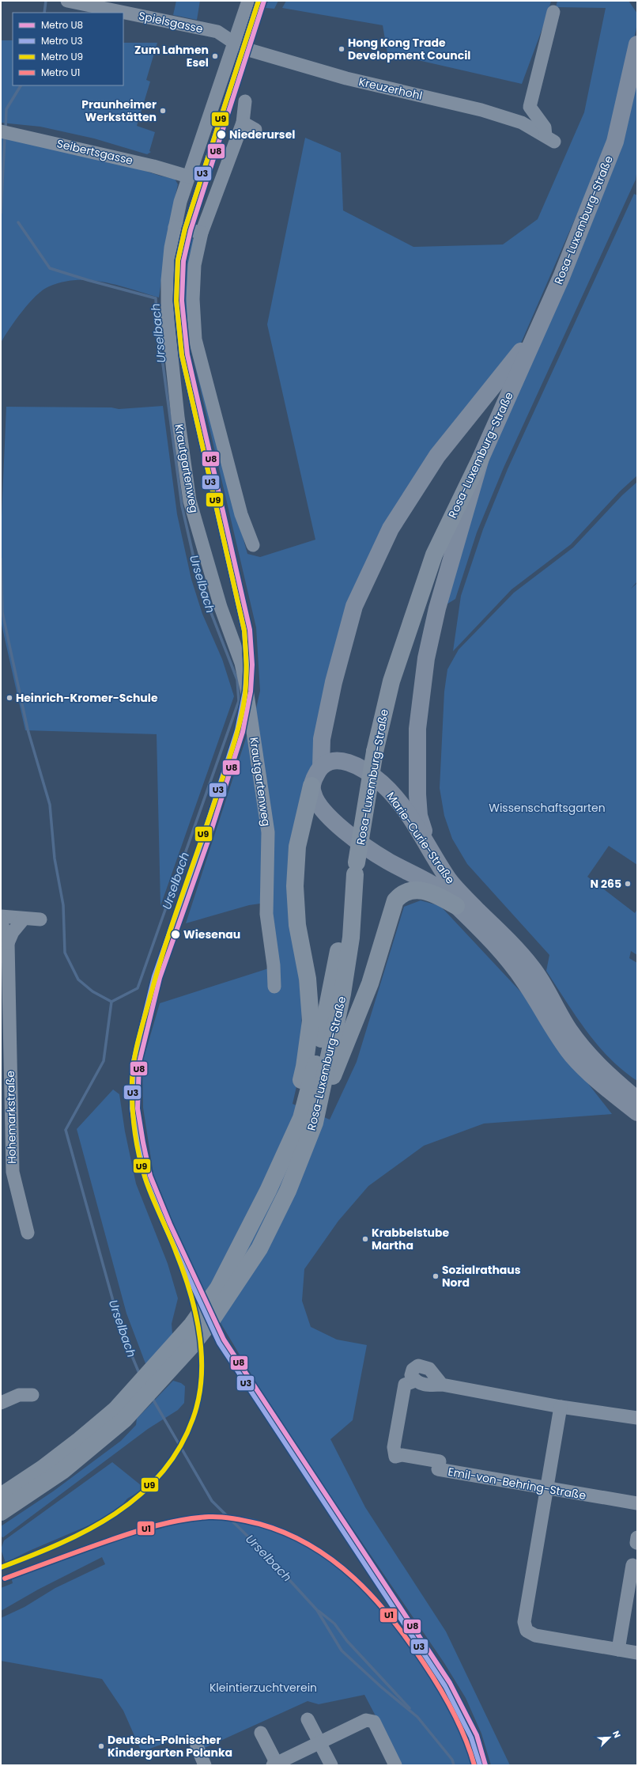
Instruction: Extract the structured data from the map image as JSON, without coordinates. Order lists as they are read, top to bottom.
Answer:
{
  "streets": {
    "highway": ["Rosa-Luxemburg-Straße"],
    "main road": ["Marie-Curie-Straße"],
    "street": [
      "Spielsgasse",
      "Kreuzerhohl",
      "Seibertsgasse",
      "Krautgartenweg",
      "Hohemarkstraße",
      "Emil-von-Behring-Straße"
    ]
  },
  "crossings": [
    ["Spielsgasse", "Kreuzerhohl"],
    ["Spielsgasse", "Krautgartenweg"],
    ["Kreuzerhohl", "Krautgartenweg"],
    ["Seibertsgasse", "Krautgartenweg"]
  ],
  "water": ["Urselbach"],
  "parks": ["Wissenschaftsgarten", "Kleintierzuchtverein"],
  "places": [
    "Hong Kong Trade Development Council",
    "Zum Lahmen Esel",
    "Praunheimer Werkstätten",
    "Niederursel",
    "Heinrich-Kromer-Schule",
    "N 265",
    "Wiesenau",
    "Krabbelstube Martha",
    "Sozialrathaus Nord",
    "Deutsch-Polnischer Kindergarten Polanka"
  ],
  "lines": [
    "metro line U8",
    "metro line U3",
    "metro line U9",
    "metro line U1"
  ],
  "legend": [
    "Metro U8",
    "Metro U3",
    "Metro U9",
    "Metro U1"
  ],
  "north": "top right"
}
